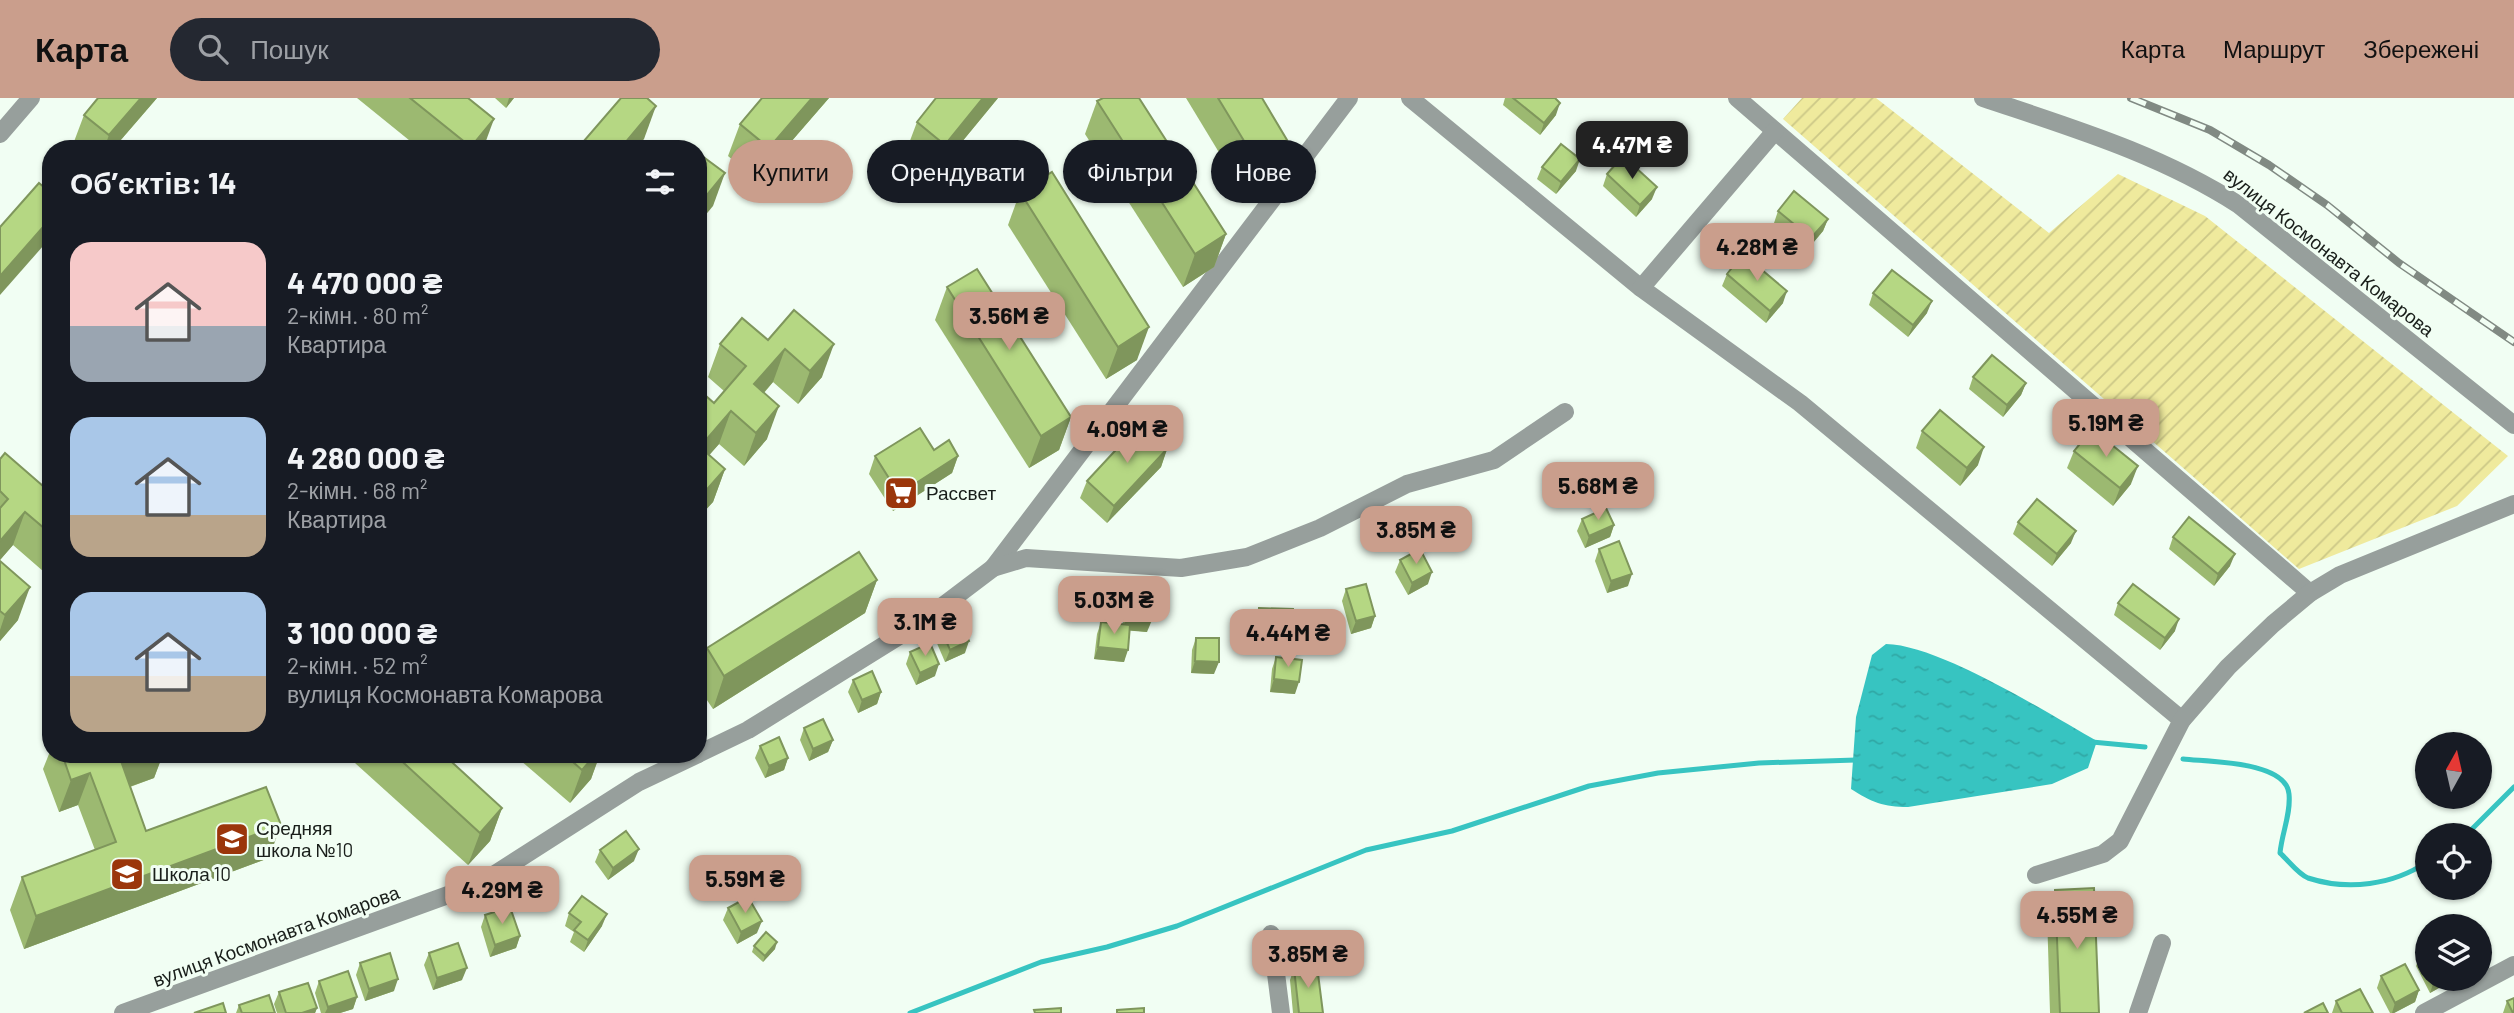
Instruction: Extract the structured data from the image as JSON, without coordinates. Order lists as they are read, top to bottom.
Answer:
{
  "streets": {
    "street": ["вулиця Космонавта Комарова"]
  },
  "places": {
    "supermarket": ["Рассвет"],
    "school or university": ["Средняя школа №10", "Школа 10"]
  },
  "north": "top",
  "page": {
    "header": "Карта",
    "search": "Пошук",
    "nav": ["Карта", "Маршрут", "Збережені"],
    "price": [
      "4.47M ₴",
      "4.28M ₴",
      "3.56M ₴",
      "5.19M ₴",
      "4.09M ₴",
      "5.68M ₴",
      "3.85M ₴",
      "5.03M ₴",
      "3.1M ₴",
      "4.44M ₴",
      "5.59M ₴",
      "4.29M ₴",
      "4.55M ₴",
      "3.85M ₴"
    ],
    "chip": [
      "Купити",
      "Орендувати",
      "Фільтри",
      "Нове"
    ],
    "heading": "Об’єктів: 14",
    "list": [
      {
        "name": "4 470 000 ₴",
        "note": "2-кімн. · 80 m² · Квартира"
      },
      {
        "name": "4 280 000 ₴",
        "note": "2-кімн. · 68 m² · Квартира"
      },
      {
        "name": "3 100 000 ₴",
        "note": "2-кімн. · 52 m² · вулиця Космонавта Комарова"
      }
    ]
  }
}
